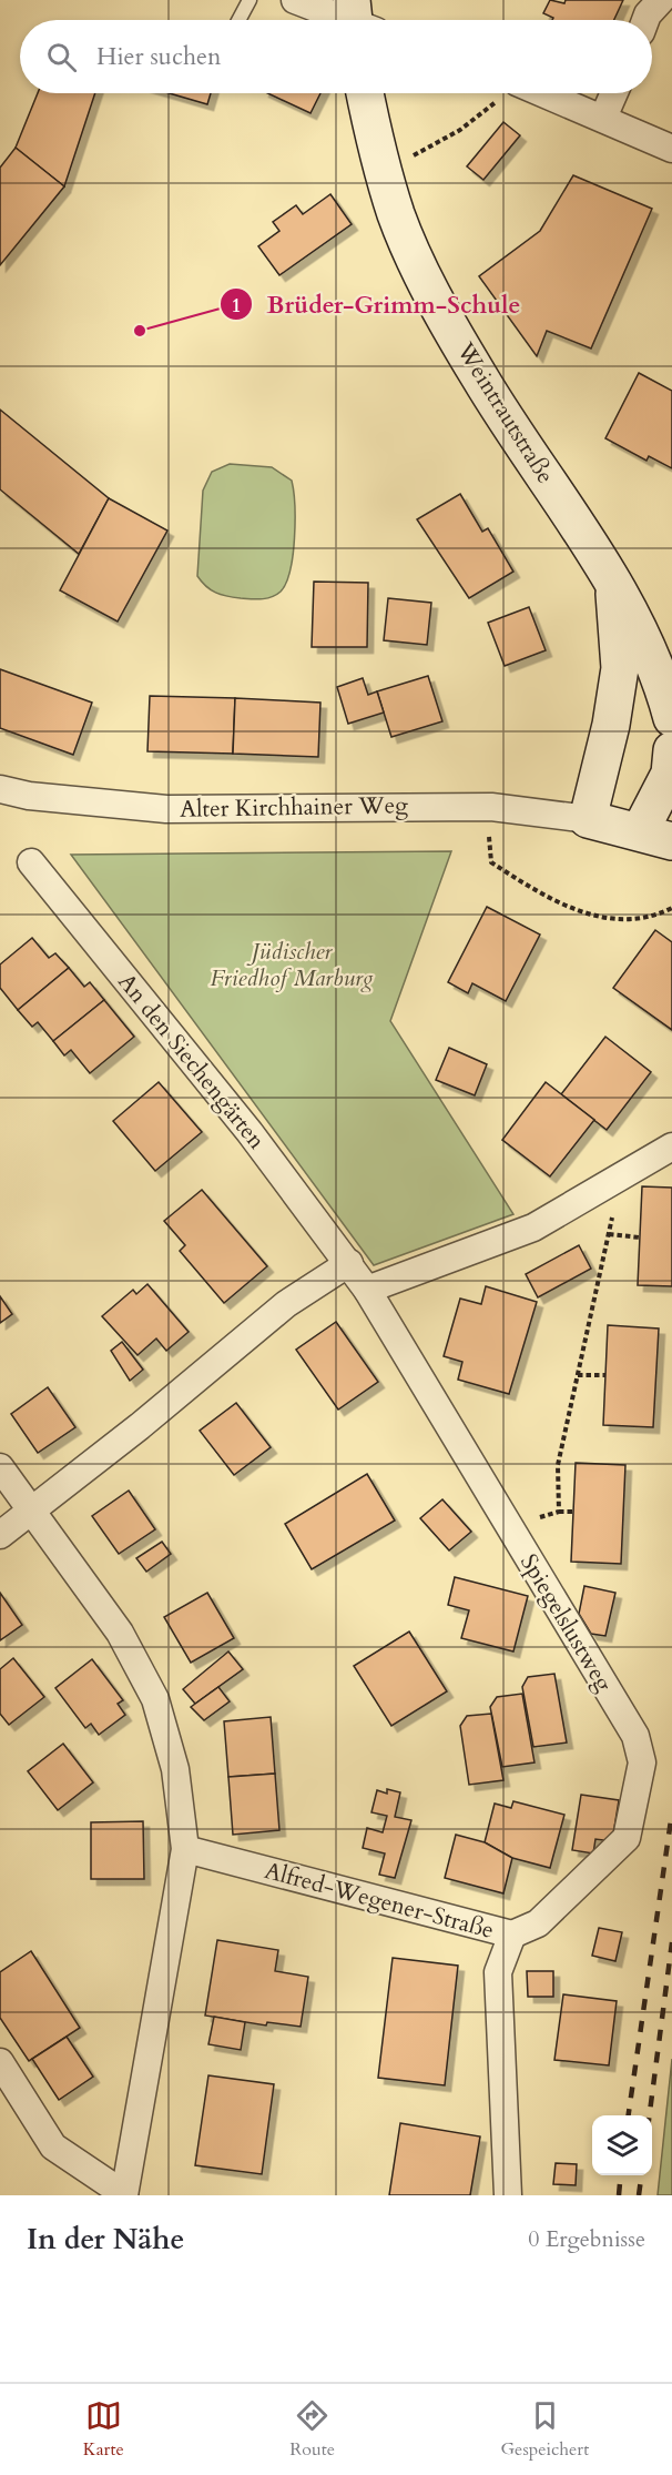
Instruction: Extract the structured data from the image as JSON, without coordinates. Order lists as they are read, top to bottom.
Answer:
{
  "streets": {
    "main road": ["Weintrautstraße"],
    "street": [
      "Alter Kirchhainer Weg",
      "An den Siechengärten",
      "Spiegelslustweg",
      "Alfred-Wegener-Straße"
    ]
  },
  "crossings": [
    ["Weintrautstraße", "Alter Kirchhainer Weg"],
    ["An den Siechengärten", "Spiegelslustweg"],
    ["Spiegelslustweg", "Alfred-Wegener-Straße"]
  ],
  "parks": ["Jüdischer Friedhof Marburg"],
  "places": ["Brüder-Grimm-Schule"],
  "page": {
    "search": "Hier suchen",
    "heading": ["In der Nähe", "0 Ergebnisse"],
    "nav": ["Karte", "Route", "Gespeichert"]
  }
}
